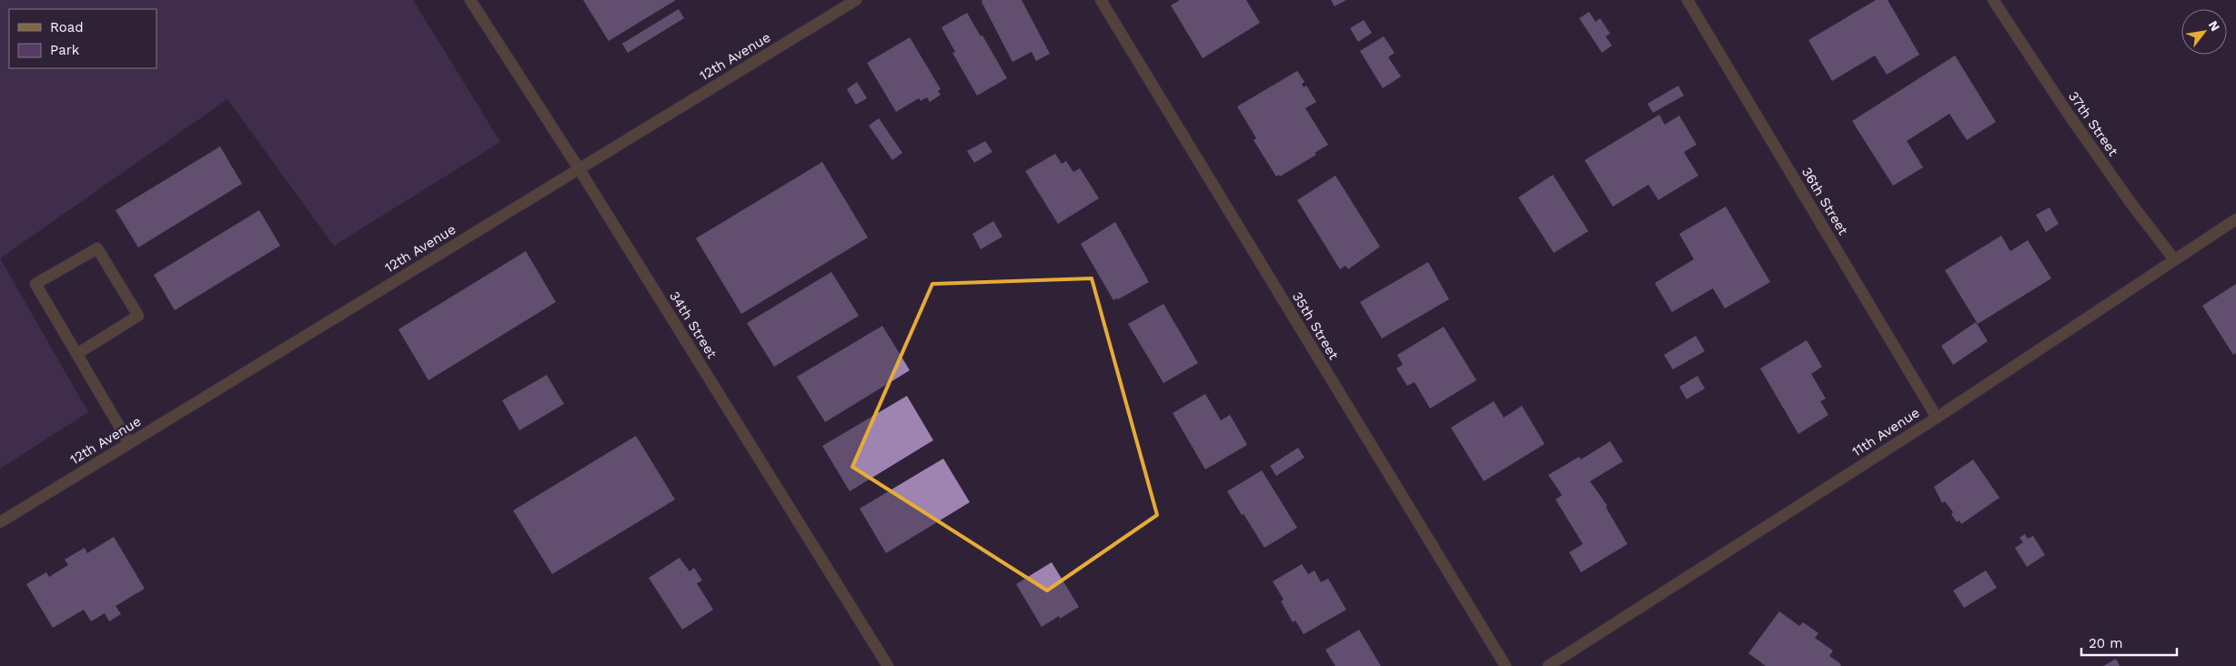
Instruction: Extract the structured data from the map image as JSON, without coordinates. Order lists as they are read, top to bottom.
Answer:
{
  "streets": {
    "street": [
      "12th Avenue",
      "37th Street",
      "36th Street",
      "34th Street",
      "35th Street",
      "11th Avenue"
    ]
  },
  "crossings": [
    ["12th Avenue", "34th Street"],
    ["37th Street", "11th Avenue"],
    ["36th Street", "11th Avenue"]
  ],
  "legend": ["Road", "Park"],
  "scale_bar": "20 m",
  "north": "top right"
}
